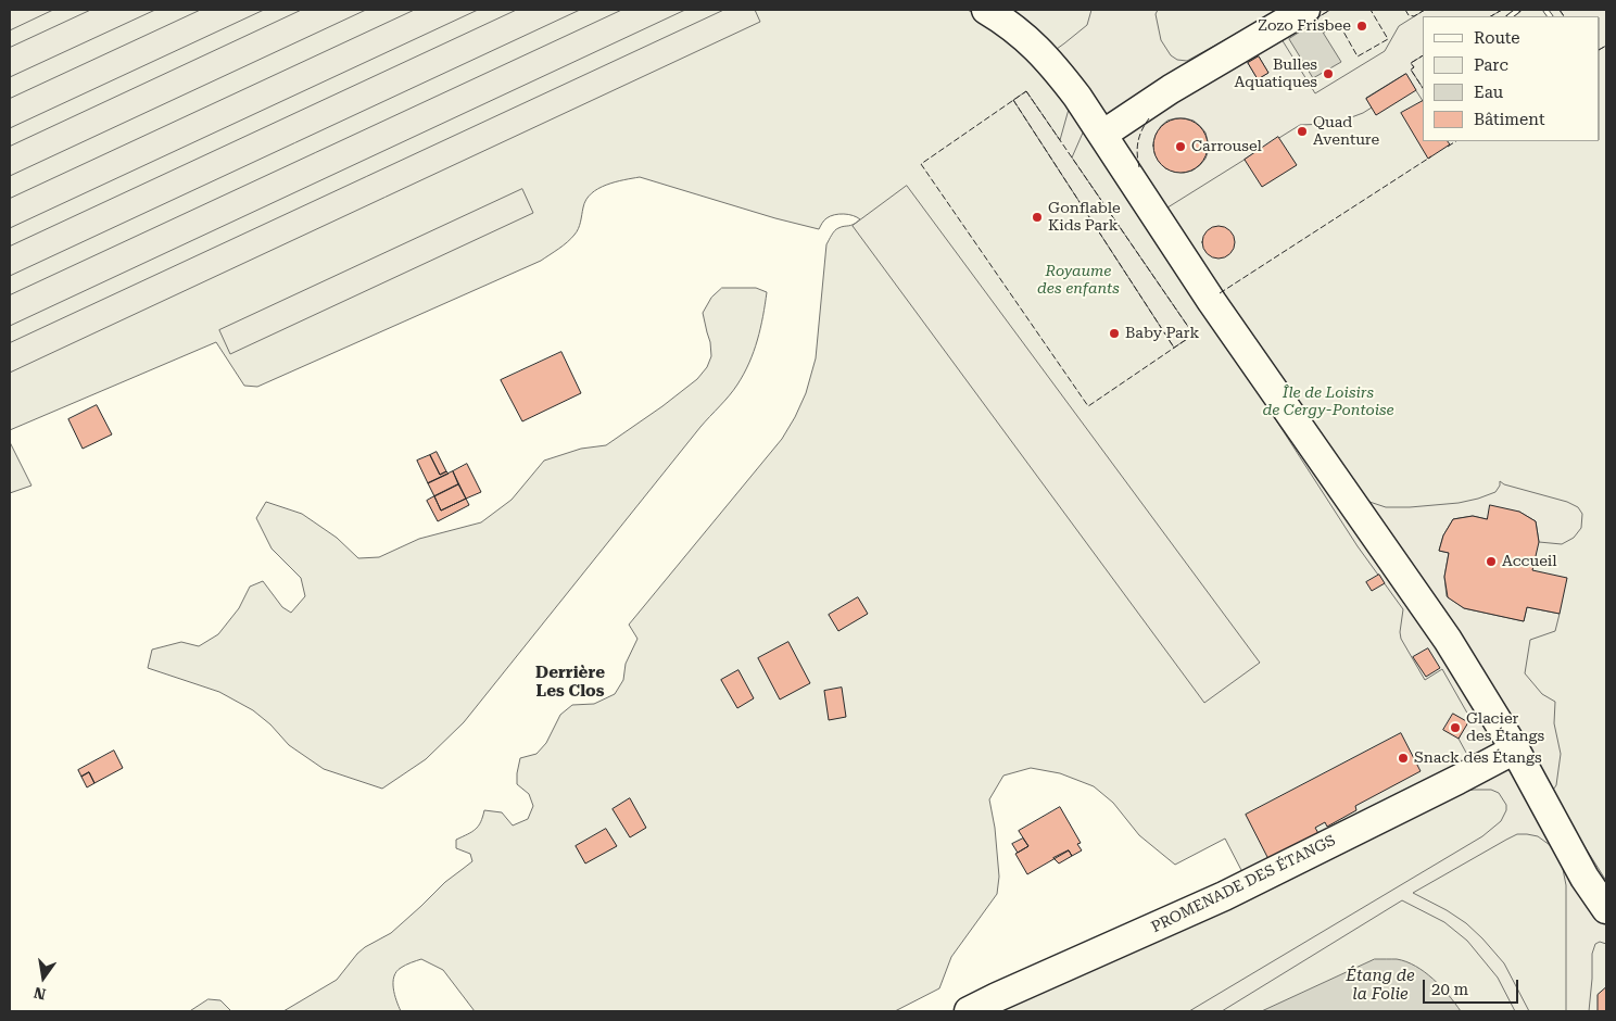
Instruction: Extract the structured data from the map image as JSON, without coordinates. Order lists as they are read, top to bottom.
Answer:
{
  "streets": {
    "street": ["PROMENADE DES ÉTANGS"]
  },
  "districts": ["Derrière Les Clos"],
  "water": ["Étang de la Folie"],
  "parks": ["Royaume des enfants", "Île de Loisirs de Cergy-Pontoise"],
  "places": [
    "Zozo Frisbee",
    "Bulles Aquatiques",
    "Quad Aventure",
    "Carrousel",
    "Gonflable Kids Park",
    "Baby Park",
    "Accueil",
    "Glacier des Étangs",
    "Snack des Étangs"
  ],
  "legend": [
    "Route",
    "Parc",
    "Eau",
    "Bâtiment"
  ],
  "scale_bar": "20 m",
  "north": "bottom"
}
